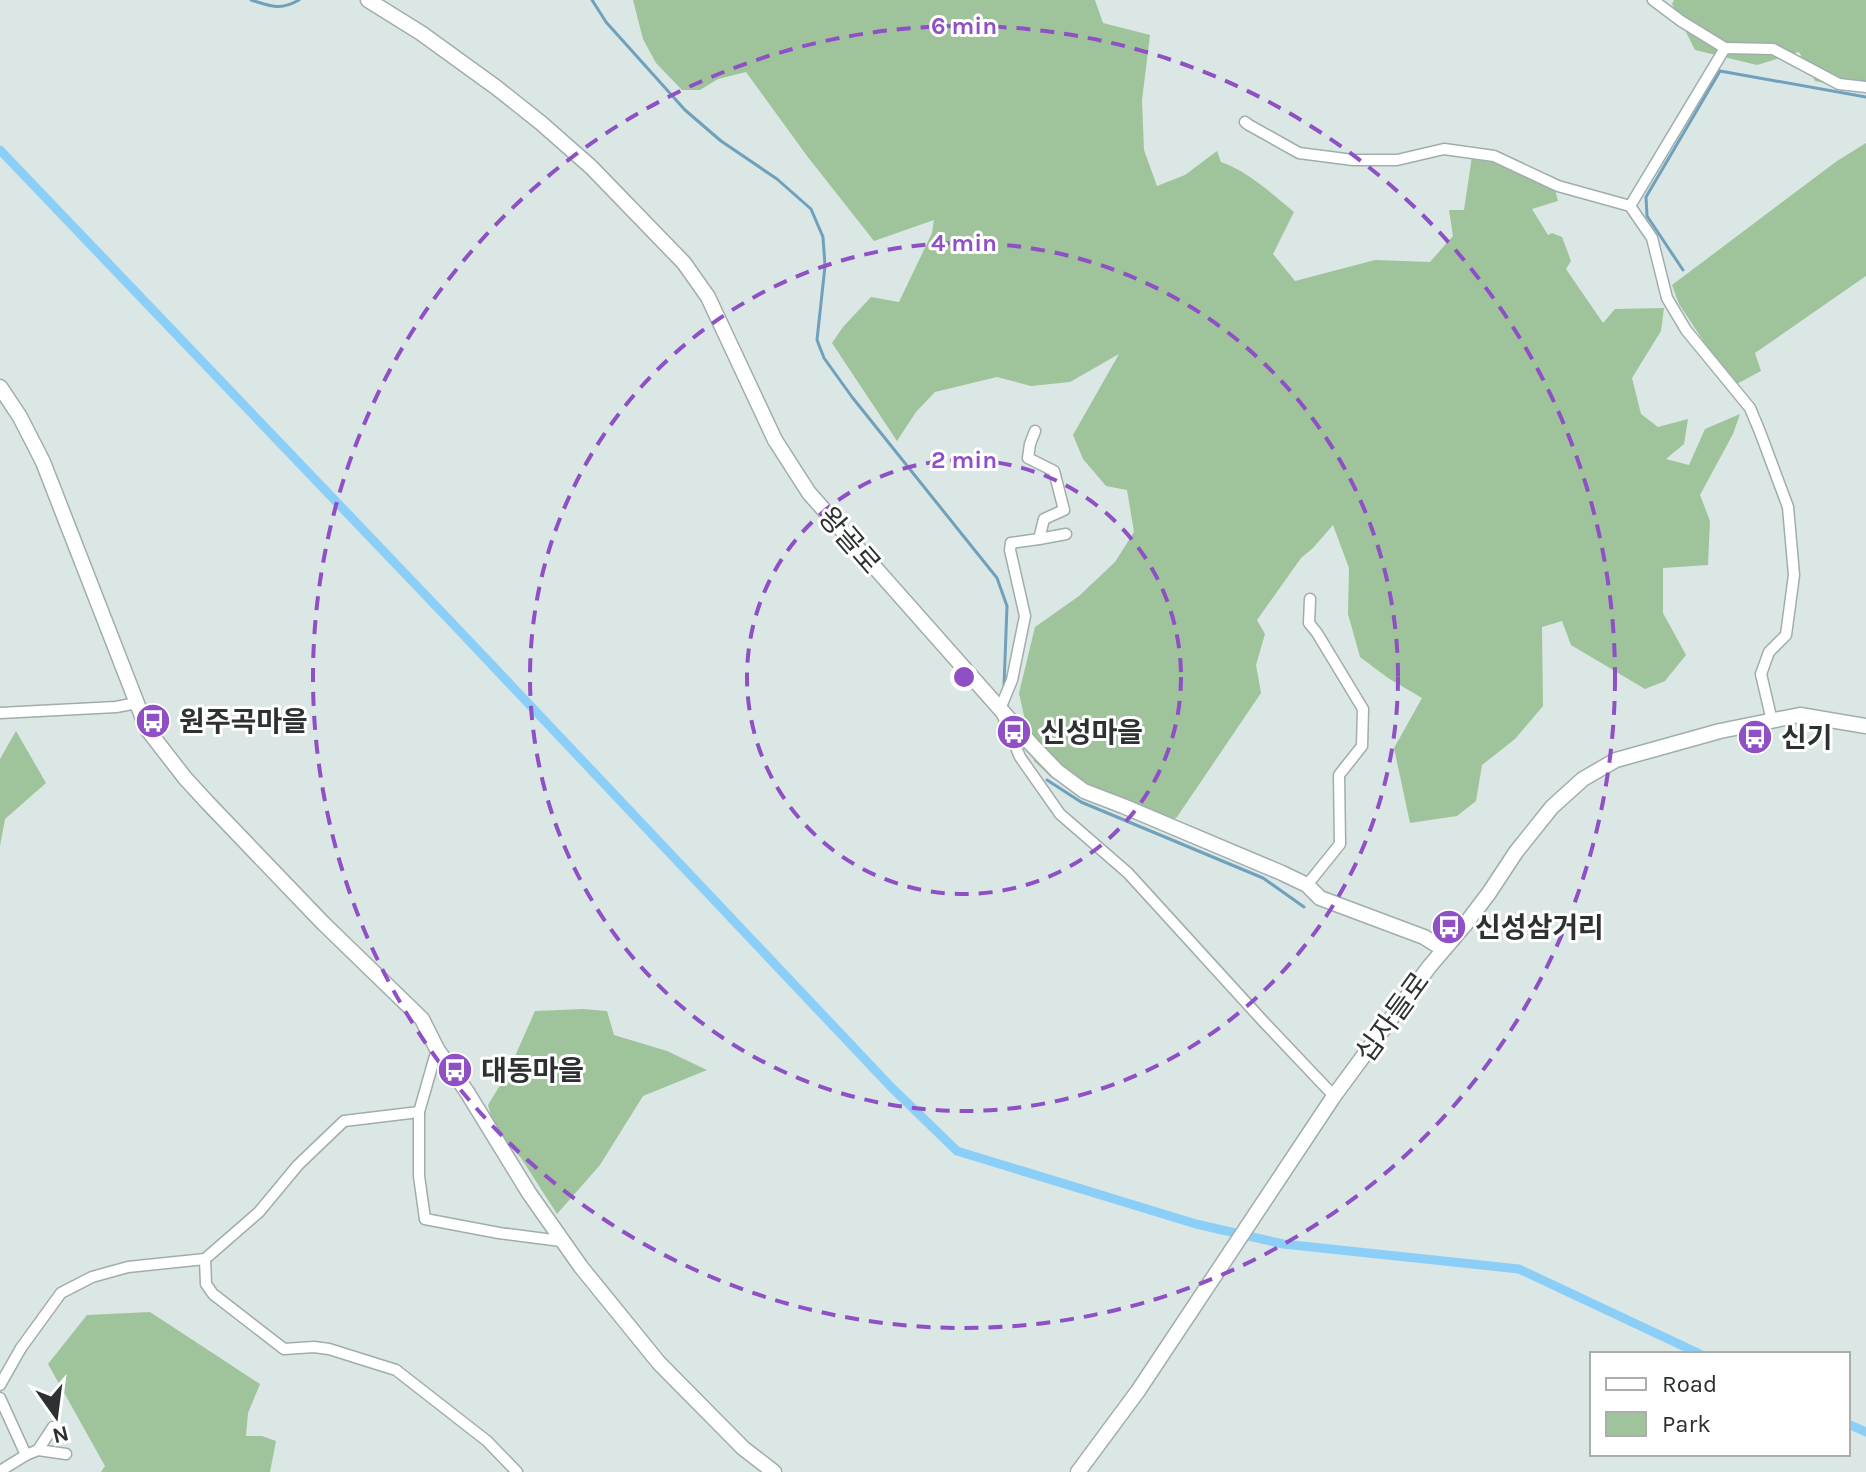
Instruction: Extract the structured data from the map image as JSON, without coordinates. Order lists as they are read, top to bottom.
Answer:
{
  "streets": {
    "street": ["왕골로", "십자들로"]
  },
  "crossings": [
    ["왕골로", "십자들로"]
  ],
  "places": {
    "bus stop": [
      "원주곡마을",
      "신성마을",
      "신기",
      "신성삼거리",
      "대동마을"
    ]
  },
  "legend": ["Road", "Park"],
  "north": "bottom",
  "rings": ["6 min", "4 min", "2 min"]
}
